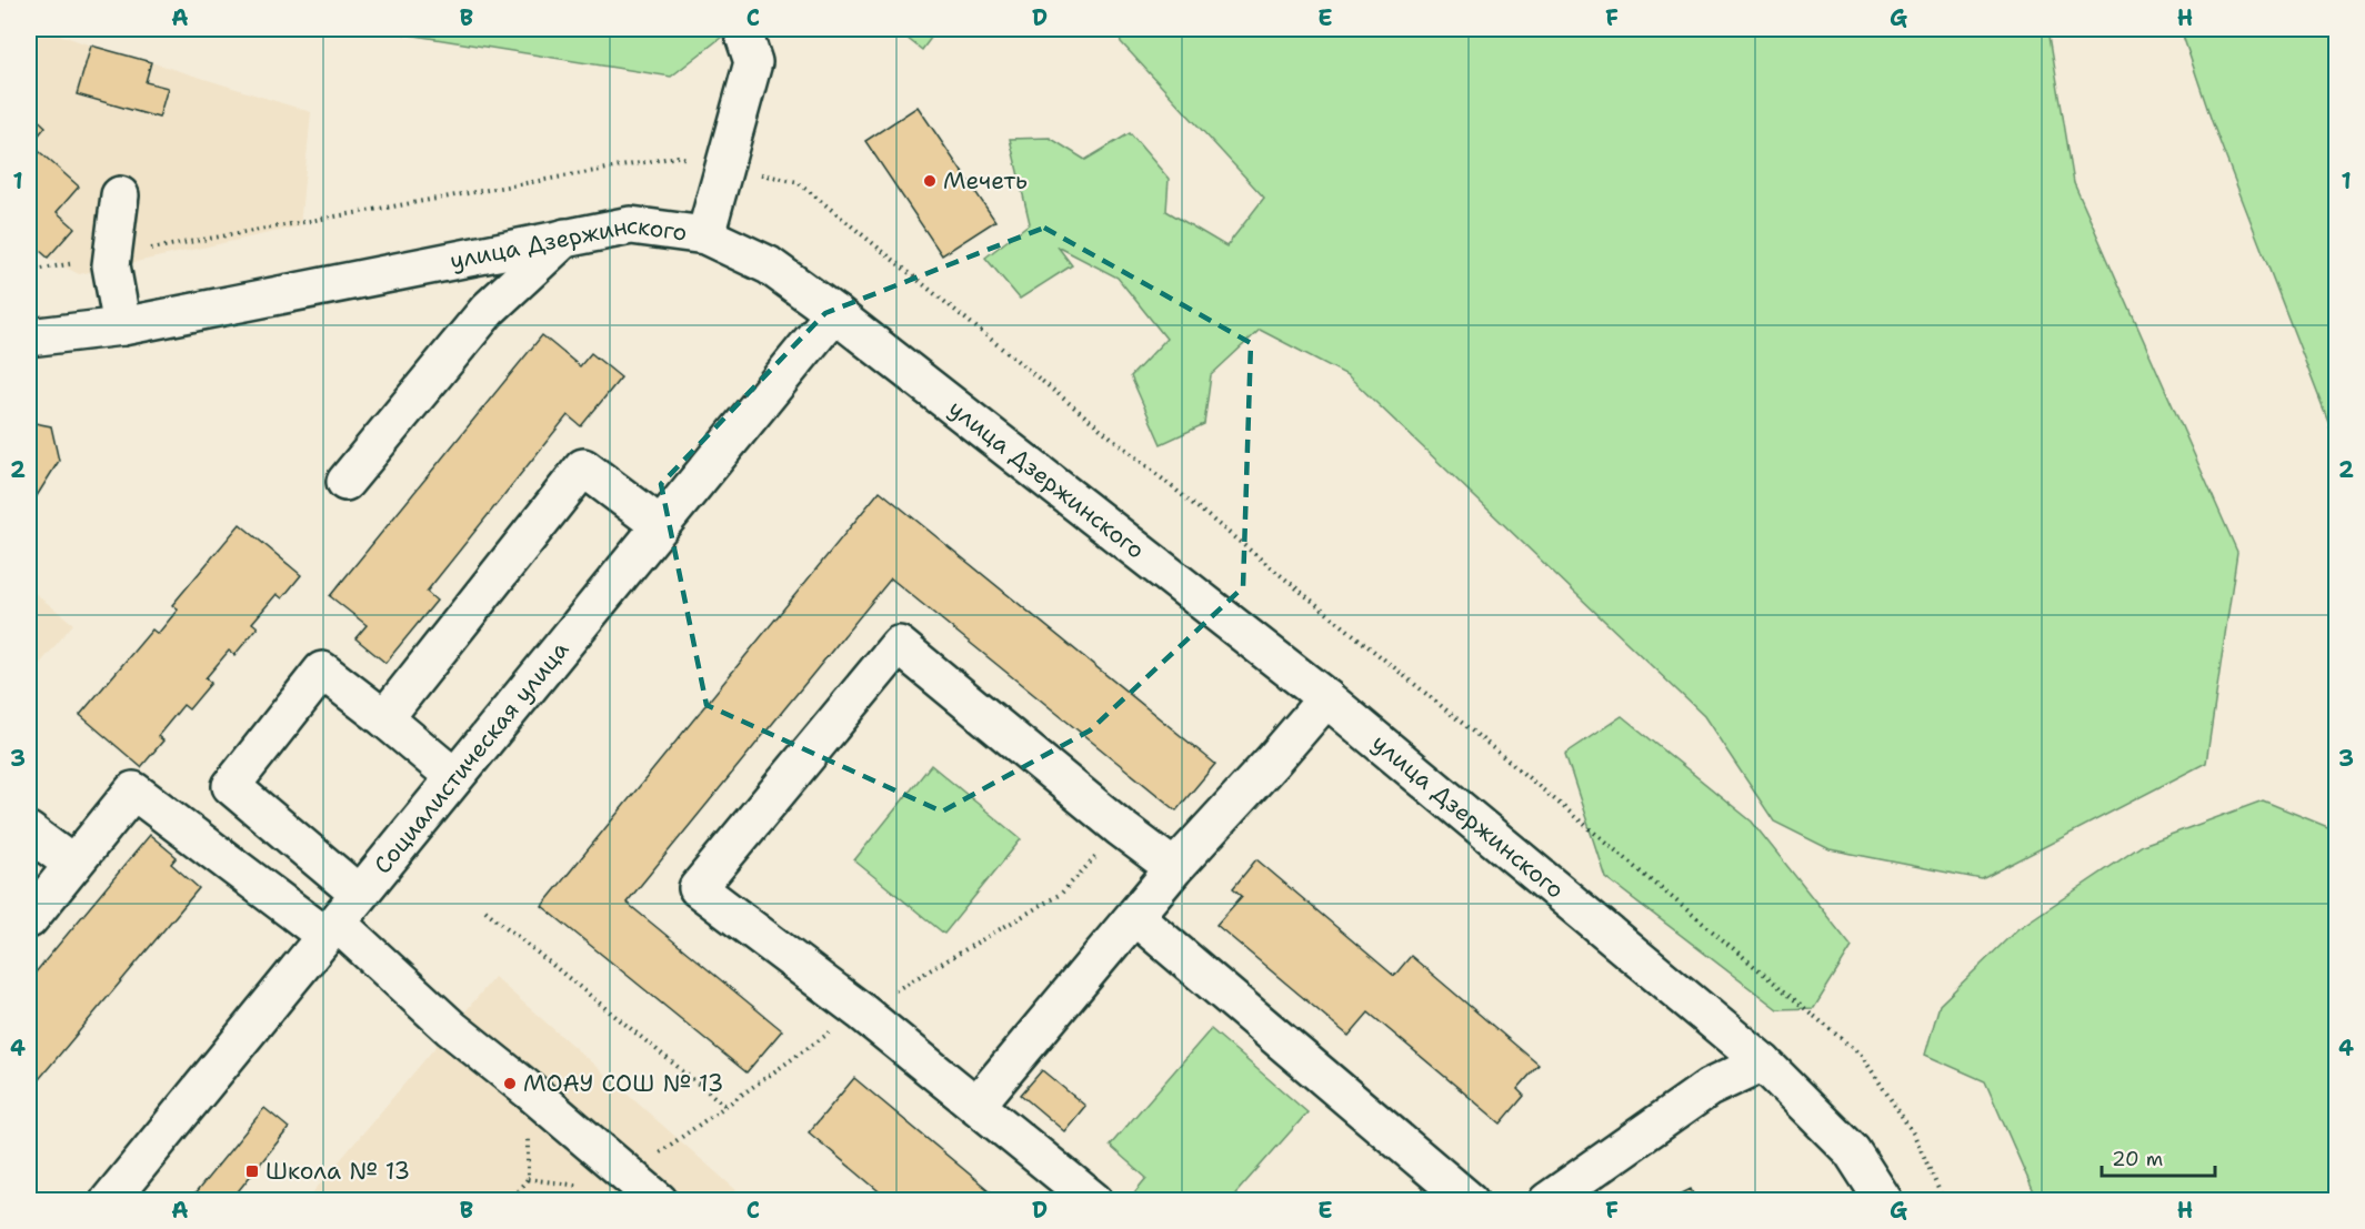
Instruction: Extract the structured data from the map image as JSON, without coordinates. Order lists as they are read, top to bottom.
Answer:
{
  "streets": {
    "main road": ["улица Дзержинского", "Социалистическая улица"]
  },
  "crossings": [
    ["улица Дзержинского", "Социалистическая улица"]
  ],
  "places": {
    "other": ["Мечеть", "МОАУ СОШ № 13"],
    "transit": ["Школа № 13"]
  },
  "scale_bar": "20 m",
  "grid": {
    "columns": [
      "A",
      "B",
      "C",
      "D",
      "E",
      "F",
      "G",
      "H"
    ],
    "rows": [
      "1",
      "2",
      "3",
      "4"
    ]
  }
}
